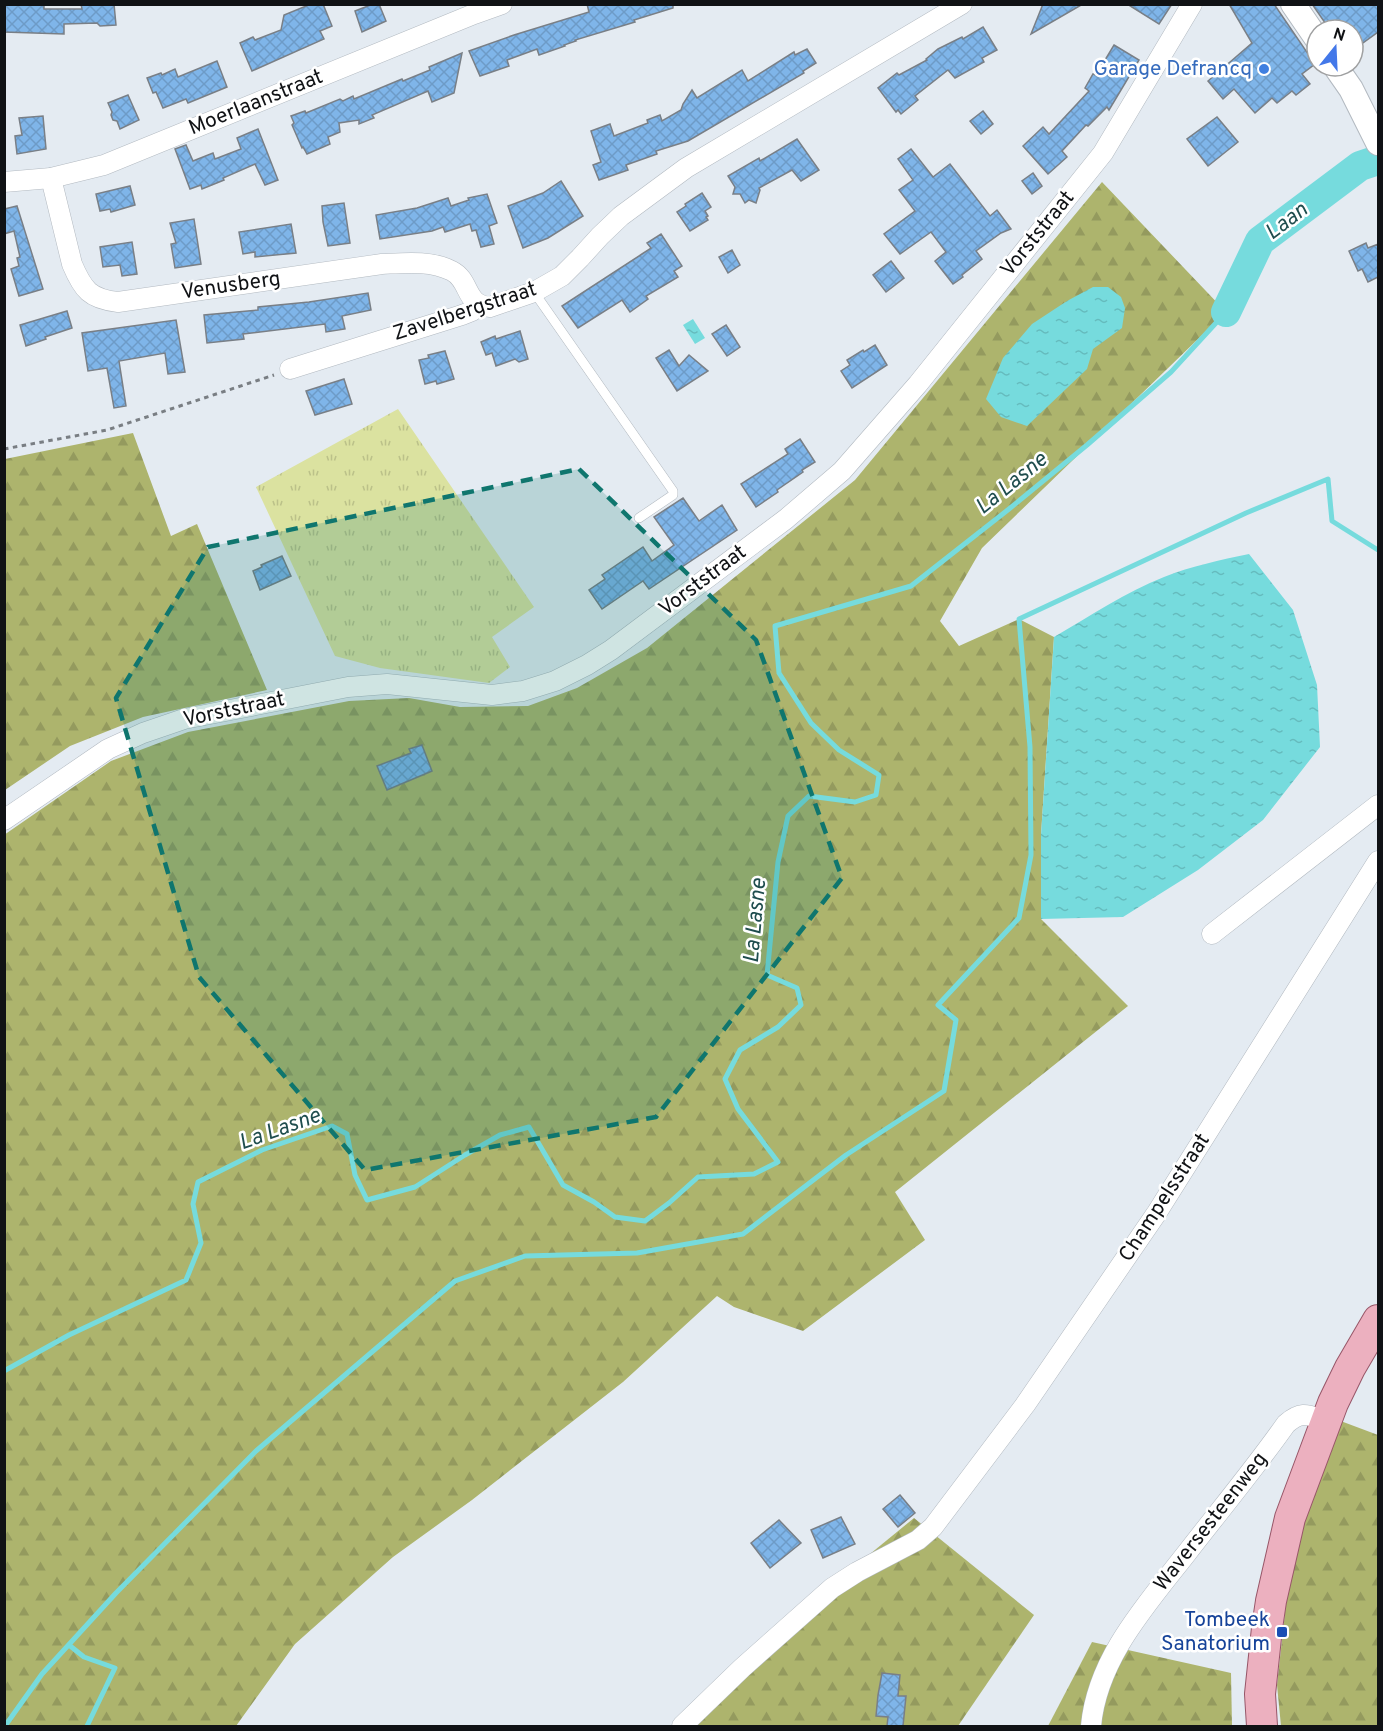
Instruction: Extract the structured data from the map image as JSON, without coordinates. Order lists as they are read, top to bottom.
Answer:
{
  "streets": {
    "street": [
      "Moerlaanstraat",
      "Vorststraat",
      "Venusberg",
      "Zavelbergstraat",
      "Champelsstraat",
      "Waversesteenweg"
    ]
  },
  "crossings": [
    ["Moerlaanstraat", "Venusberg"],
    ["Venusberg", "Zavelbergstraat"]
  ],
  "water": ["Laan", "La Lasne"],
  "places": {
    "other": ["Garage Defrancq"],
    "transit": ["Tombeek Sanatorium"]
  },
  "north": "top"
}
